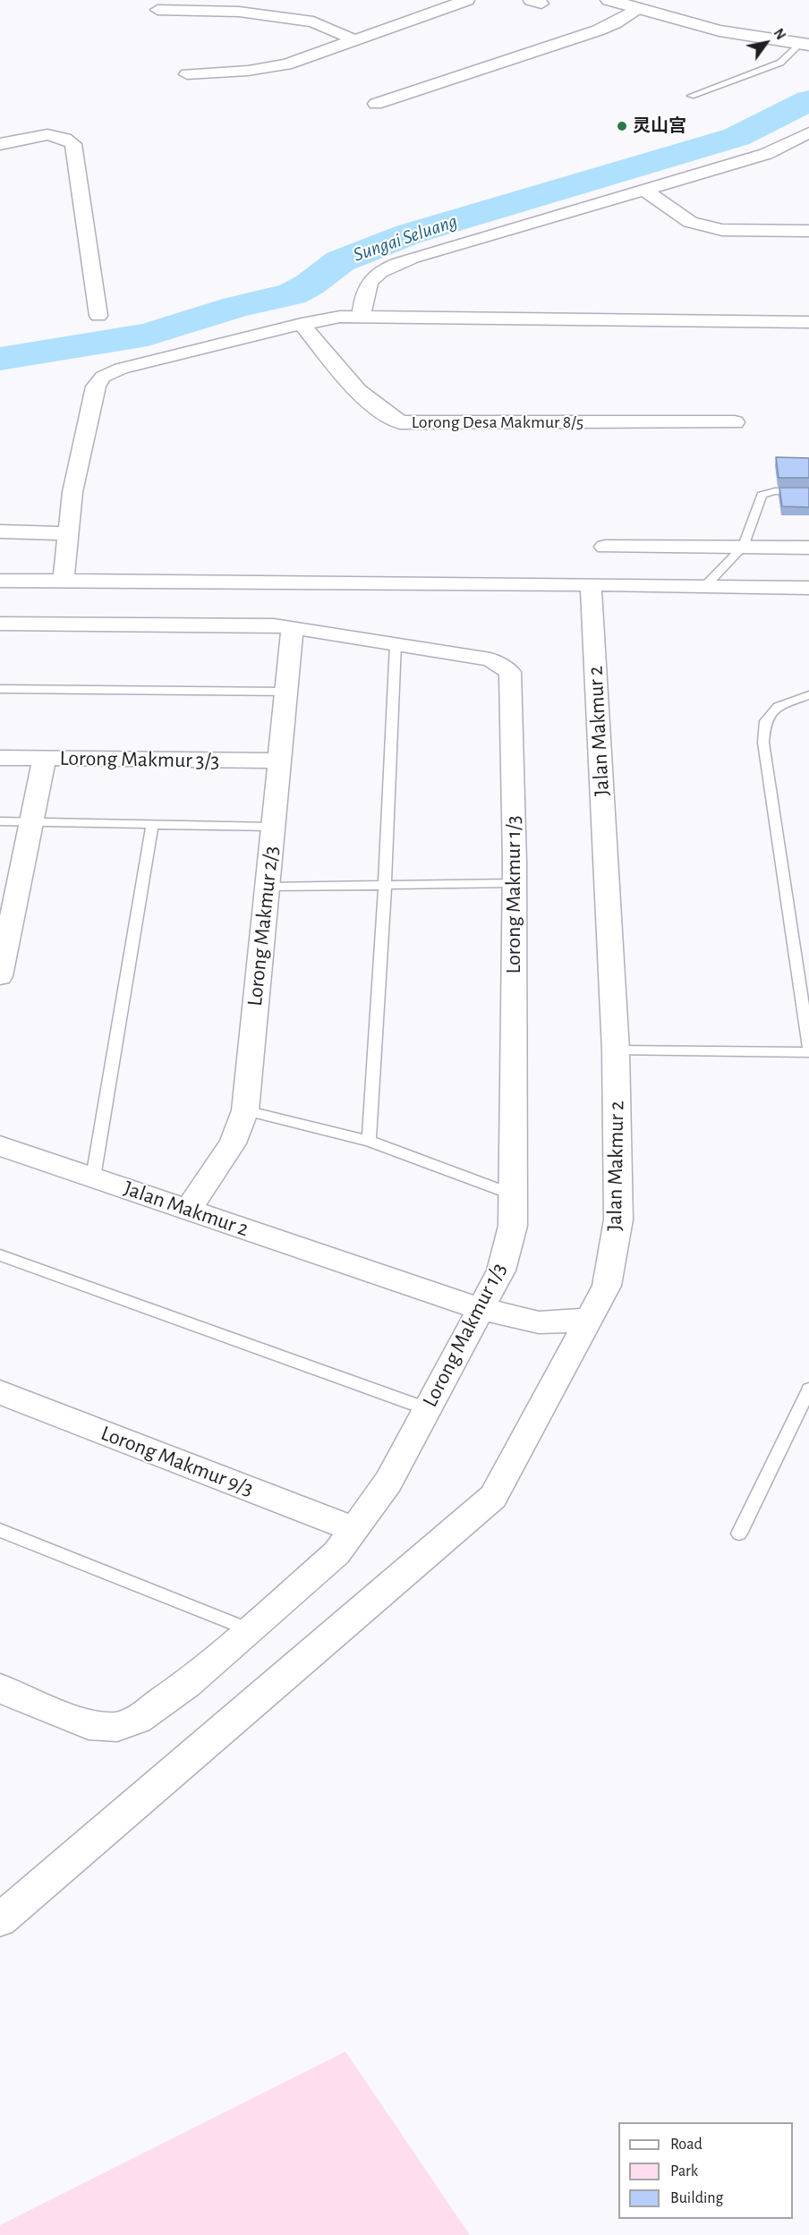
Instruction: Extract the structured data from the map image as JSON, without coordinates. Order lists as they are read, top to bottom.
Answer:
{
  "streets": {
    "street": [
      "Lorong Desa Makmur 8/5",
      "Jalan Makmur 2",
      "Lorong Makmur 3/3",
      "Lorong Makmur 1/3",
      "Lorong Makmur 2/3",
      "Lorong Makmur 9/3"
    ]
  },
  "crossings": [
    ["Jalan Makmur 2", "Lorong Makmur 1/3"],
    ["Jalan Makmur 2", "Lorong Makmur 2/3"],
    ["Lorong Makmur 3/3", "Lorong Makmur 2/3"],
    ["Lorong Makmur 1/3", "Lorong Makmur 9/3"]
  ],
  "water": ["Sungai Seluang"],
  "places": ["灵山宫"],
  "legend": ["Road", "Park", "Building"],
  "north": "top right"
}
